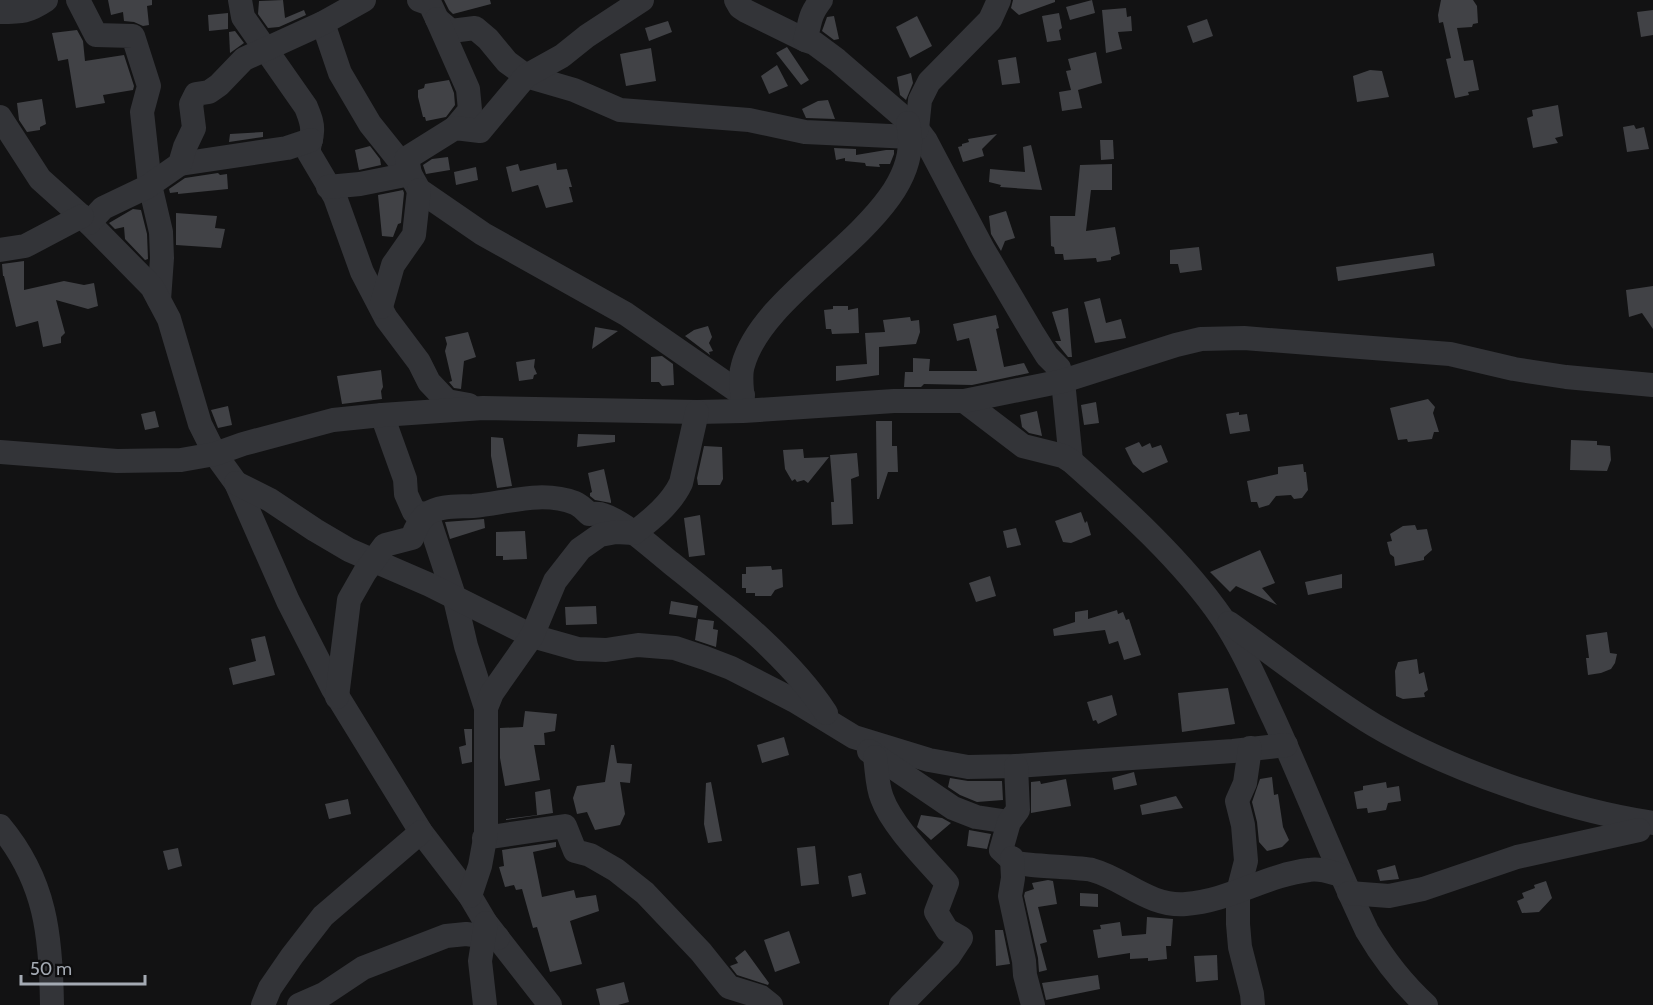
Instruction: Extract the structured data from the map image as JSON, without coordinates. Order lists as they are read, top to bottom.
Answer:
{
  "scale_bar": "50 m"
}
